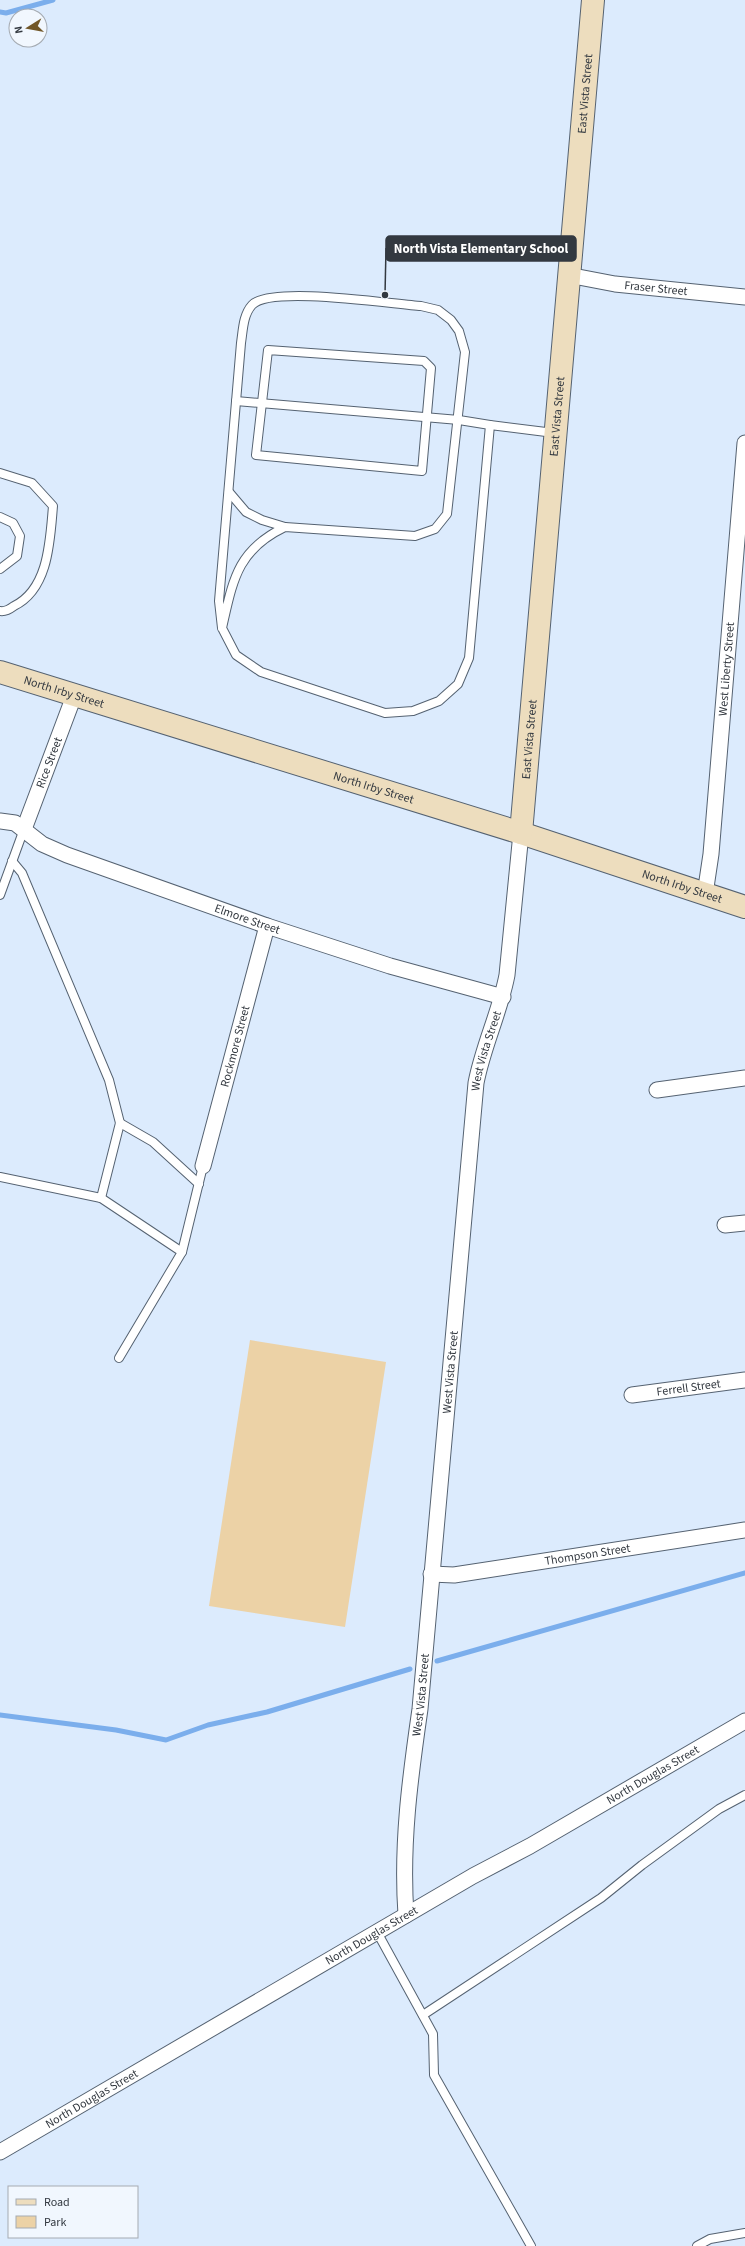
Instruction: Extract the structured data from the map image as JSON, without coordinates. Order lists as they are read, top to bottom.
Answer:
{
  "streets": {
    "street": [
      "East Vista Street",
      "Fraser Street",
      "West Liberty Street",
      "North Irby Street",
      "Rice Street",
      "Elmore Street",
      "Rockmore Street",
      "West Vista Street",
      "Ferrell Street",
      "Thompson Street",
      "North Douglas Street"
    ]
  },
  "crossings": [
    ["East Vista Street", "Fraser Street"],
    ["East Vista Street", "North Irby Street"],
    ["East Vista Street", "West Vista Street"],
    ["West Liberty Street", "North Irby Street"],
    ["North Irby Street", "Rice Street"],
    ["North Irby Street", "West Vista Street"],
    ["Rice Street", "Elmore Street"],
    ["Elmore Street", "Rockmore Street"],
    ["Elmore Street", "West Vista Street"],
    ["West Vista Street", "Thompson Street"],
    ["West Vista Street", "North Douglas Street"]
  ],
  "places": ["North Vista Elementary School"],
  "legend": ["Road", "Park"],
  "north": "left"
}
